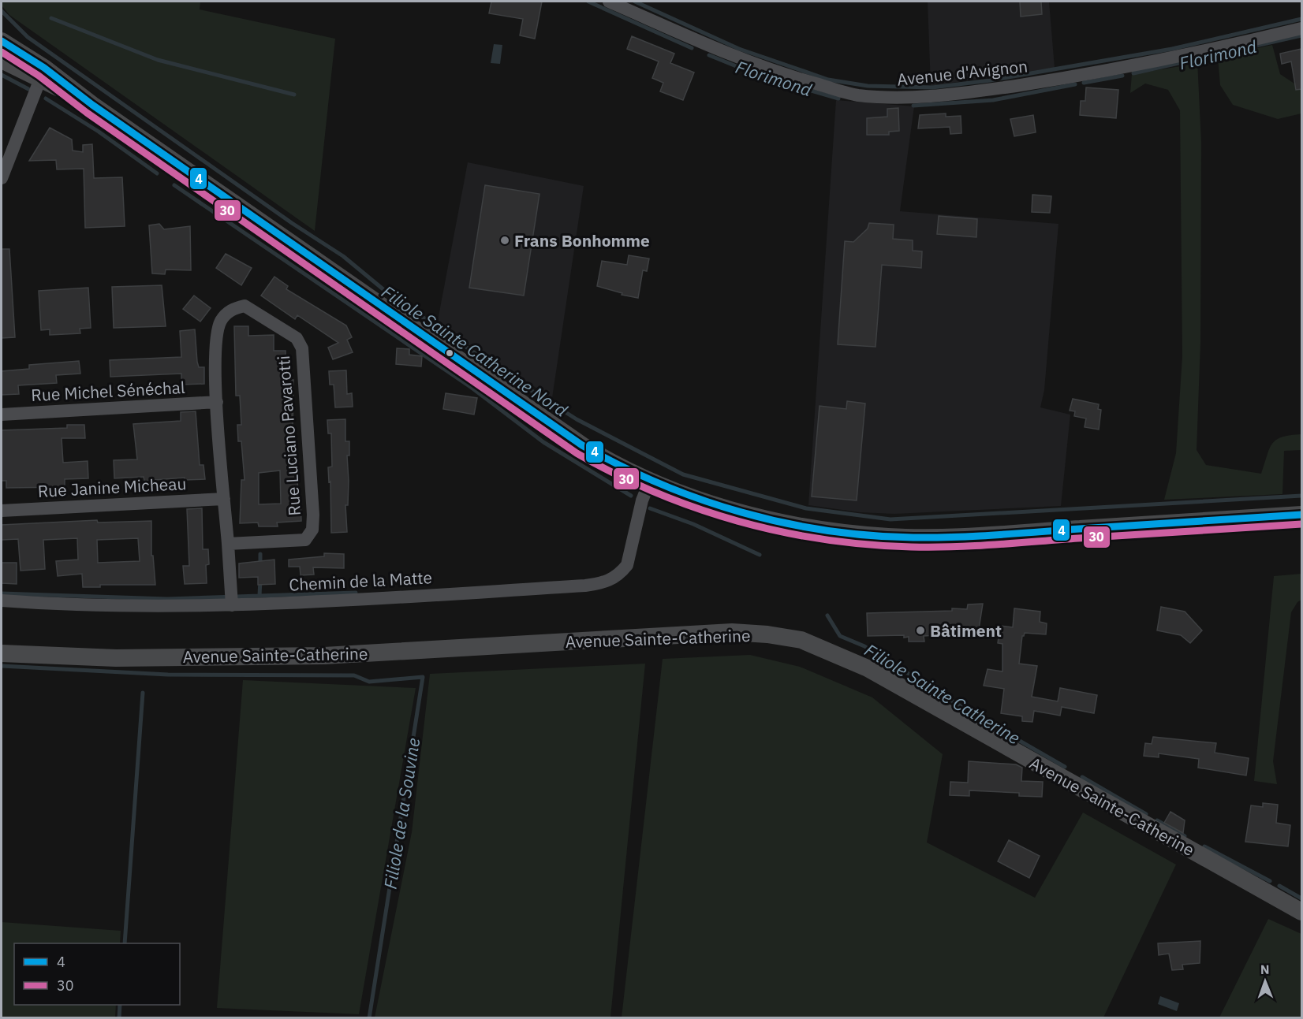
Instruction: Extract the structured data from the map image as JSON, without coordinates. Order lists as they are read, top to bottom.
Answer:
{
  "streets": {
    "main road": ["Avenue Sainte-Catherine"],
    "street": [
      "Avenue d'Avignon",
      "Rue Michel Sénéchal",
      "Rue Luciano Pavarotti",
      "Rue Janine Micheau",
      "Chemin de la Matte"
    ]
  },
  "crossings": [
    ["Rue Michel Sénéchal", "Rue Luciano Pavarotti"],
    ["Rue Luciano Pavarotti", "Rue Janine Micheau"],
    ["Rue Luciano Pavarotti", "Chemin de la Matte"]
  ],
  "water": [
    "Florimond",
    "Filiole Sainte Catherine Nord",
    "Filiole Sainte Catherine",
    "Filiole de la Souvine"
  ],
  "places": ["Frans Bonhomme", "Bâtiment"],
  "lines": ["transit line 4", "transit line 30"],
  "legend": ["4", "30"],
  "north": "top"
}
